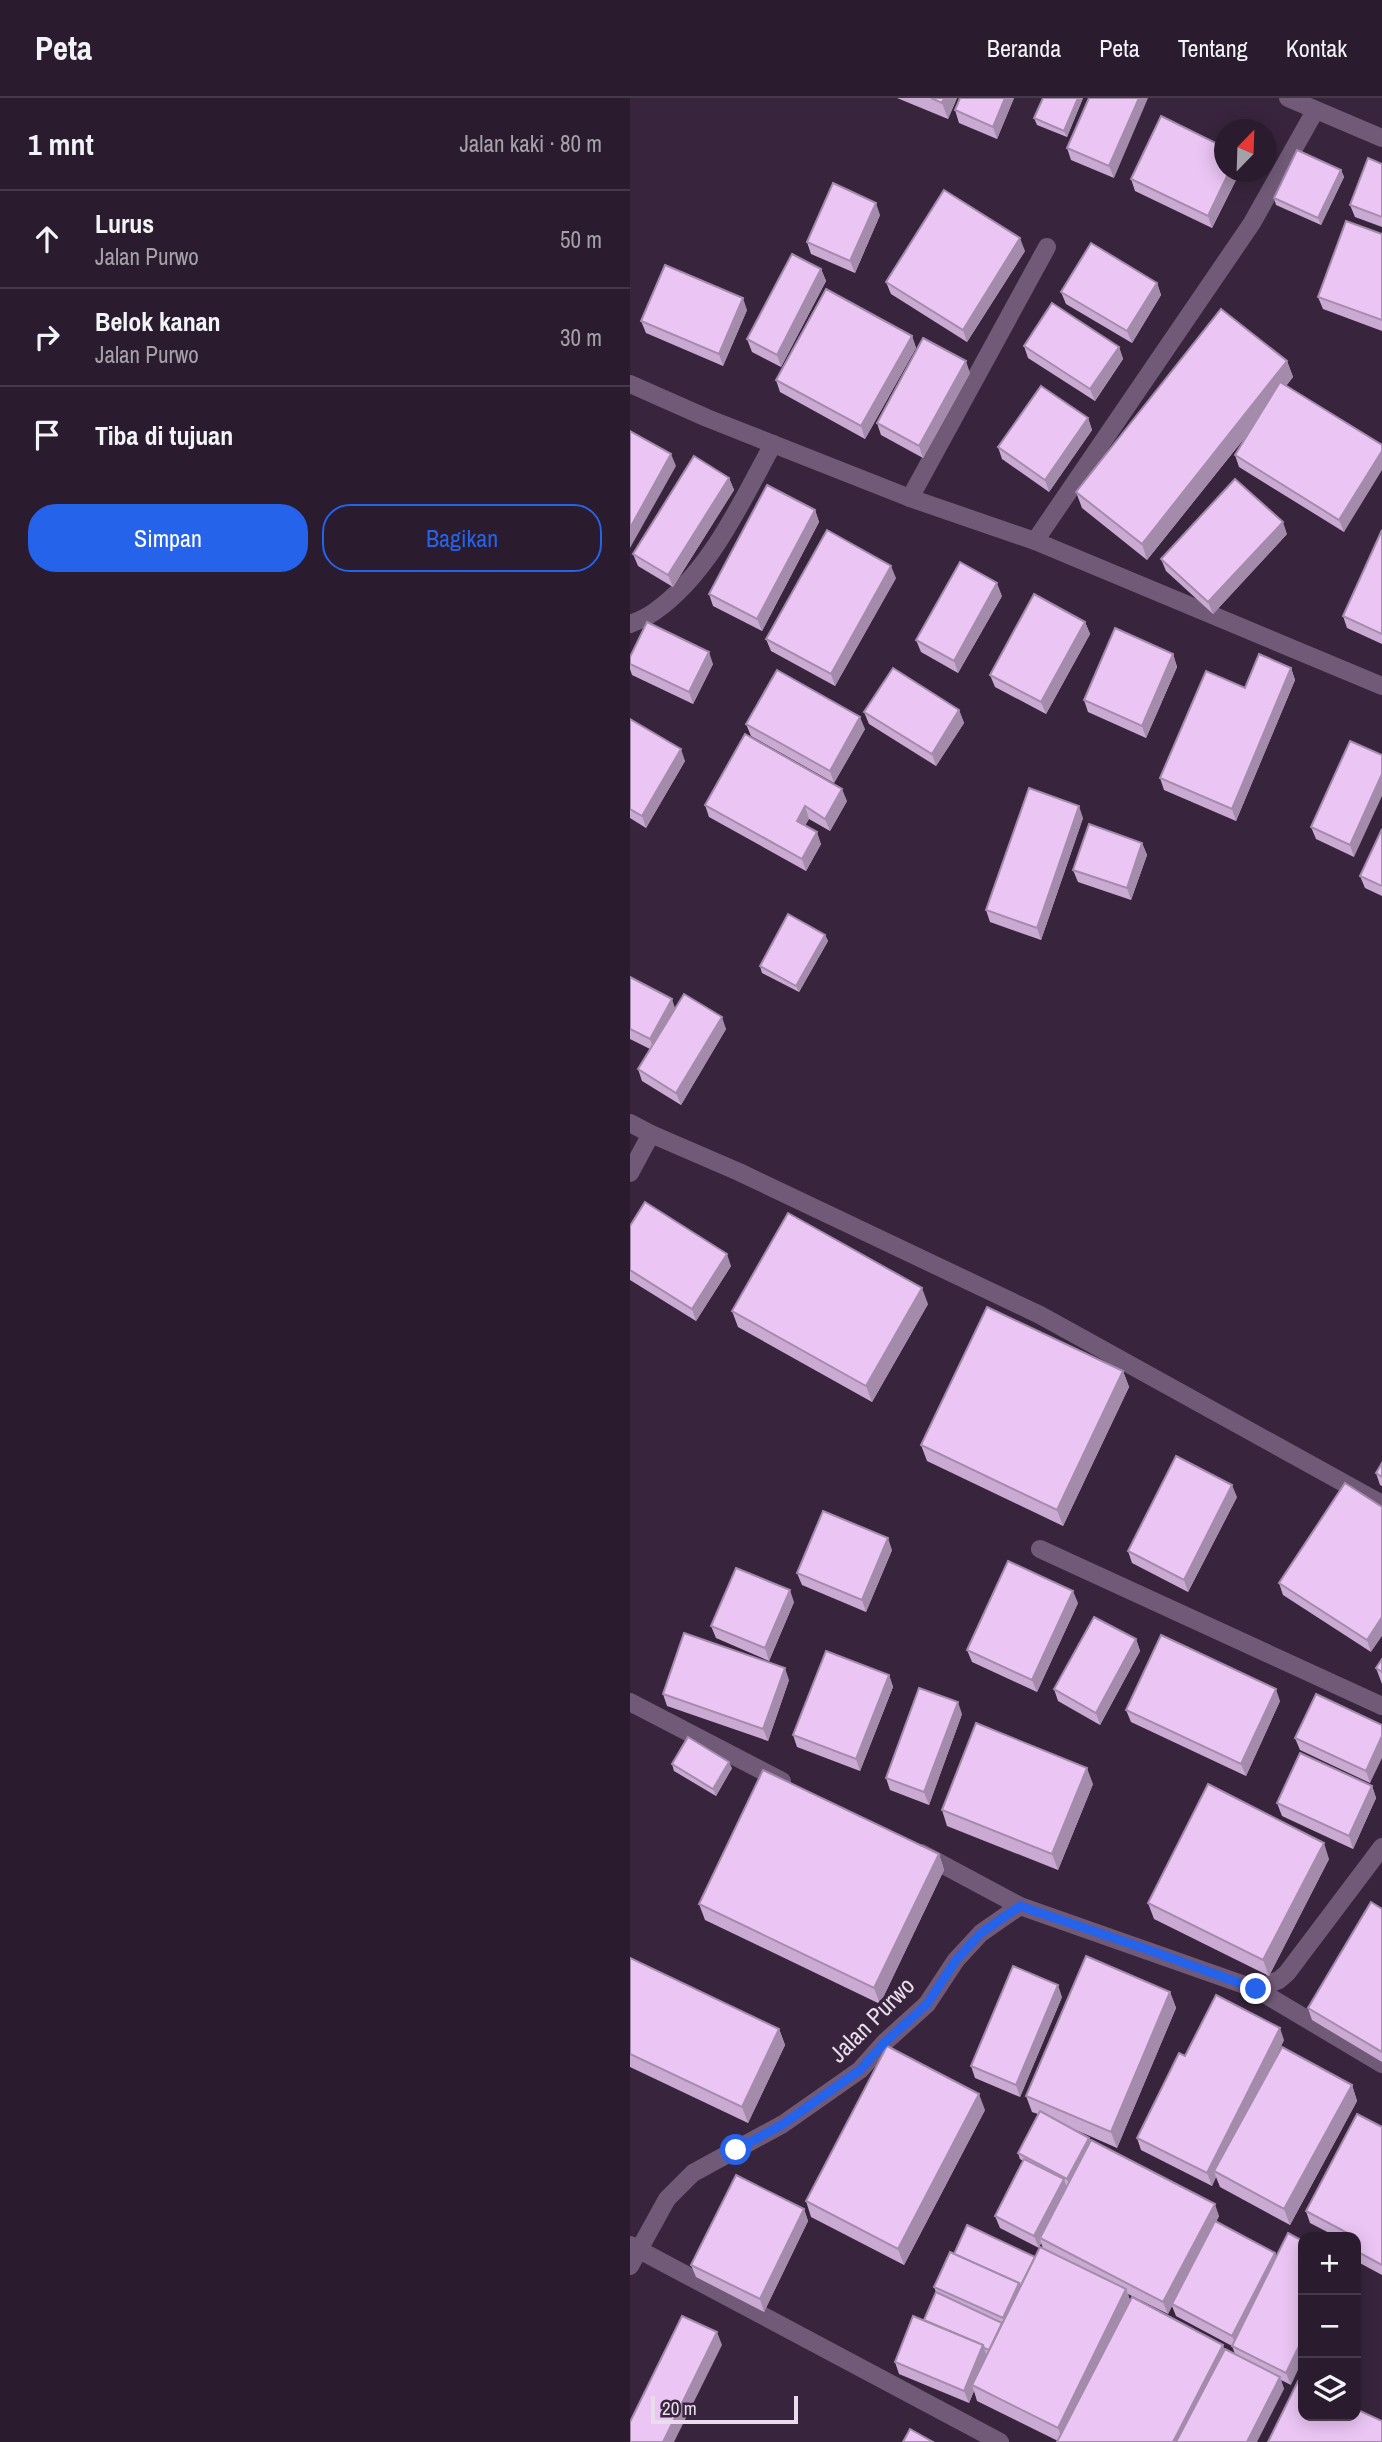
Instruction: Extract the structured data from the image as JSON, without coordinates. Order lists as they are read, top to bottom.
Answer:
{
  "streets": {
    "street": ["Jalan Purwo"]
  },
  "scale_bar": "20 m",
  "north": "top right",
  "page": {
    "header": "Peta",
    "nav": [
      "Beranda",
      "Peta",
      "Tentang",
      "Kontak"
    ],
    "heading": ["1 mnt", "Jalan kaki · 80 m"],
    "list": [
      ["Lurus", "Jalan Purwo", "50 m"],
      ["Belok kanan", "Jalan Purwo", "30 m"],
      "Tiba di tujuan"
    ],
    "buttons": ["Simpan", "Bagikan"],
    "map_buttons": ["+", "−"],
    "scale": "20 m"
  }
}
